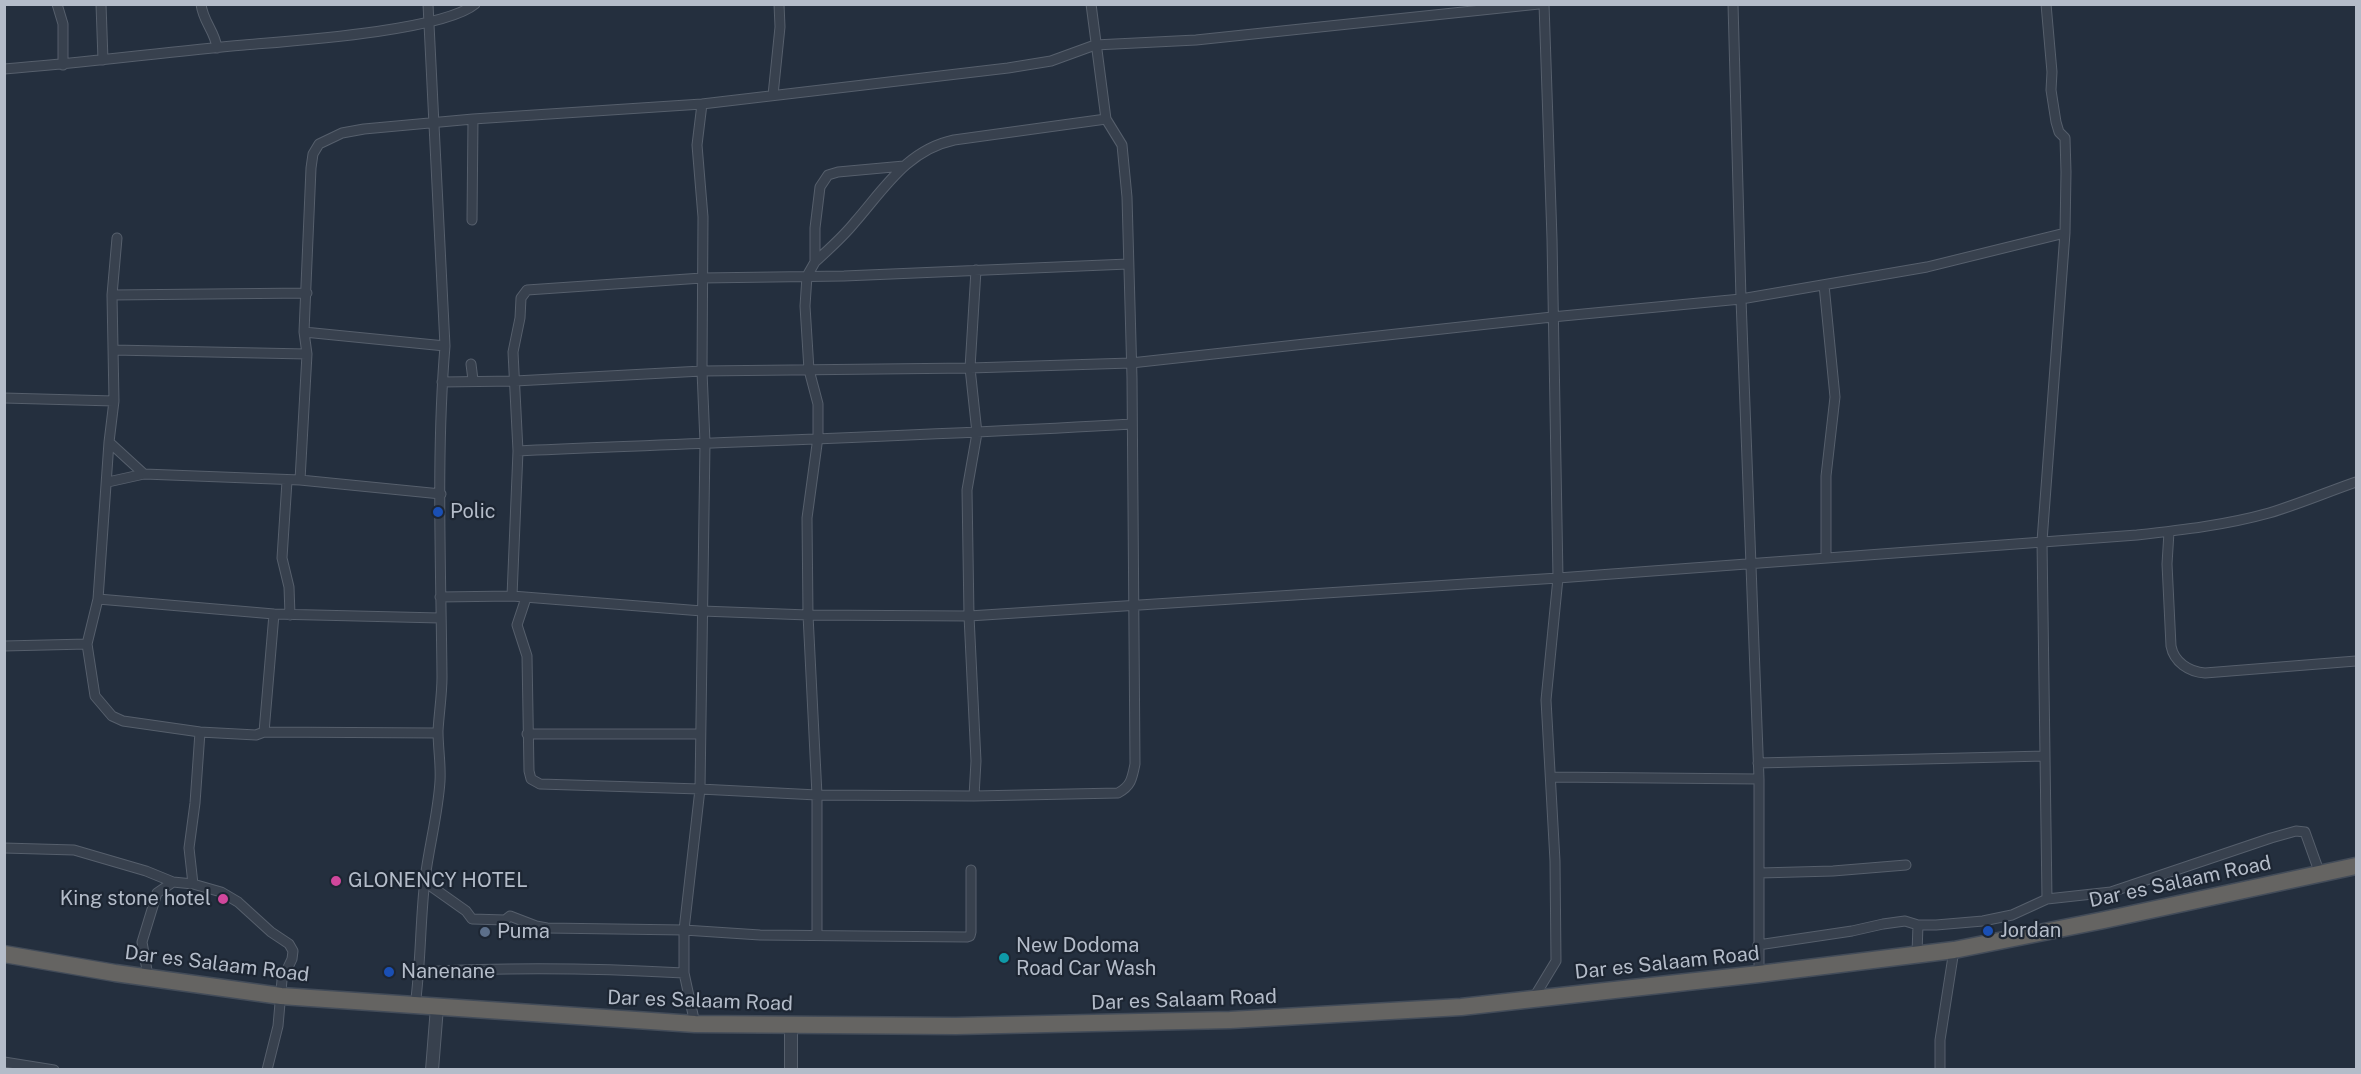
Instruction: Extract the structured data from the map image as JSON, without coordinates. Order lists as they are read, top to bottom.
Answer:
{
  "streets": {
    "highway": ["Dar es Salaam Road"]
  },
  "places": [
    "Polic",
    "GLONENCY HOTEL",
    "King stone hotel",
    "Jordan",
    "Puma",
    "New Dodoma Road Car Wash",
    "Nanenane"
  ]
}
